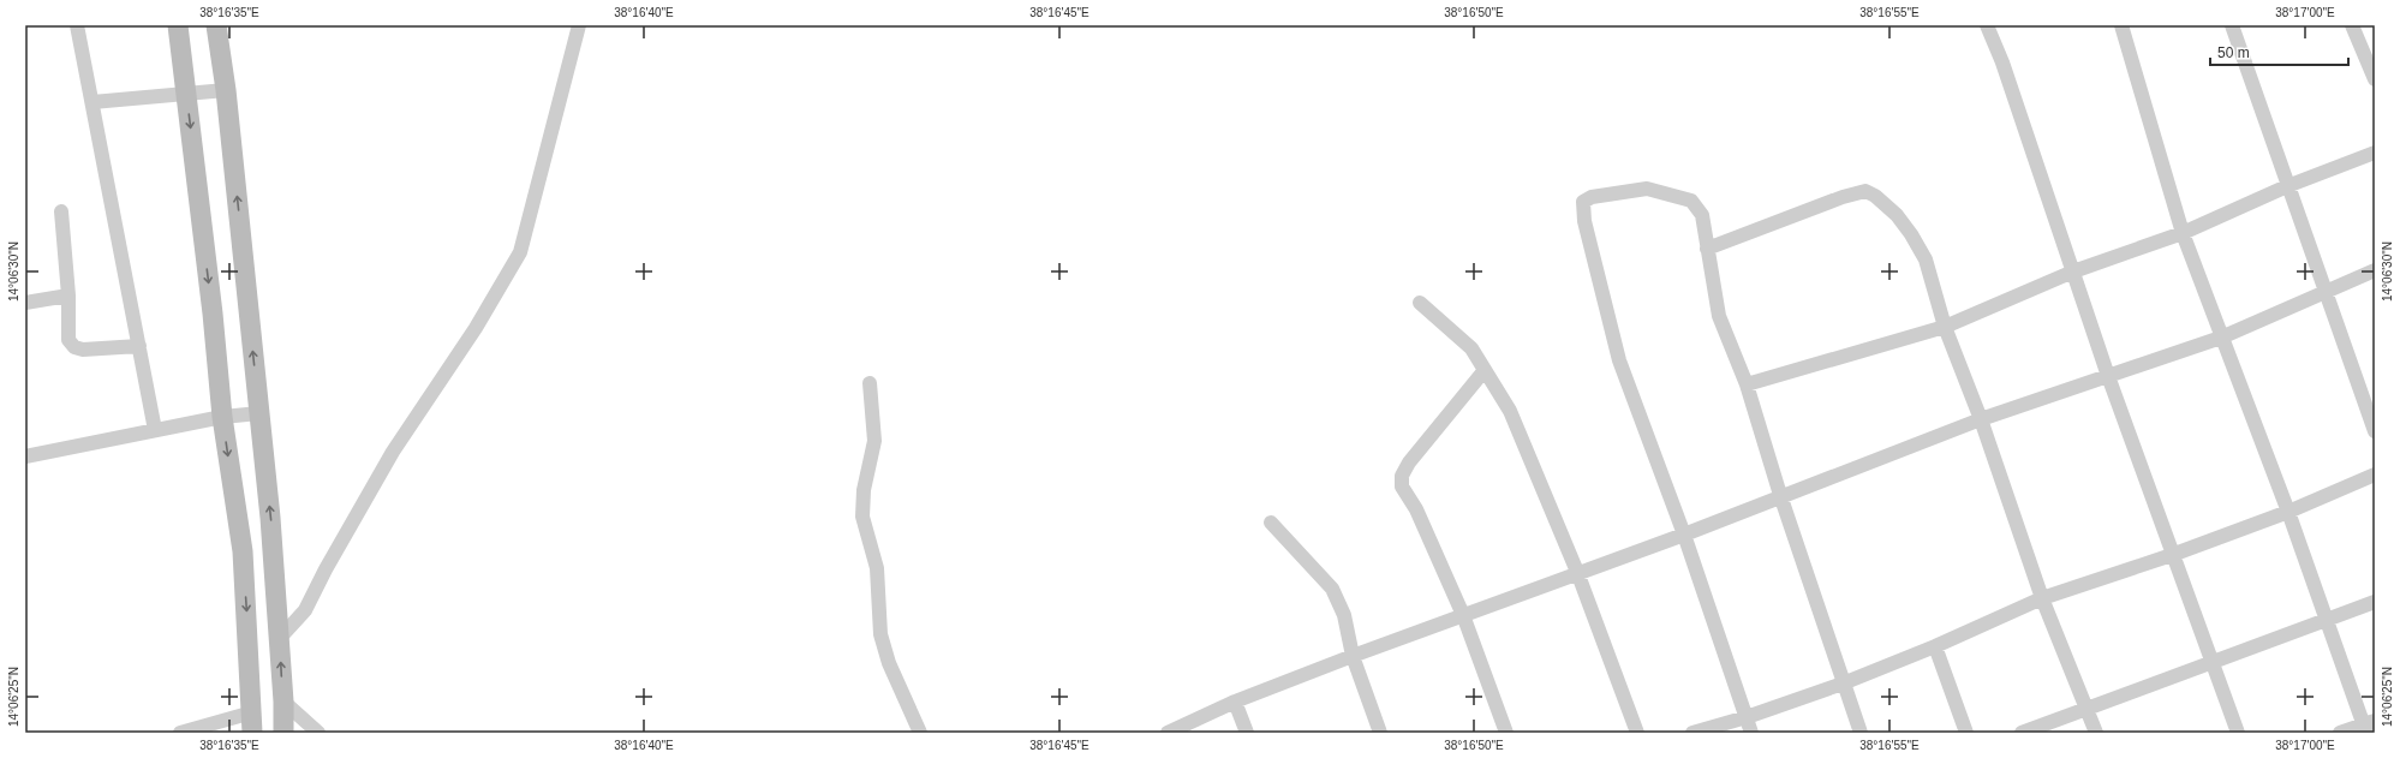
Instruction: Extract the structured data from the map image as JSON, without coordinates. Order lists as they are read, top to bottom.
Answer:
{
  "scale_bar": "50 m",
  "coordinates": [
    "38°16'35\"E",
    "38°16'40\"E",
    "38°16'45\"E",
    "38°16'50\"E",
    "38°16'55\"E",
    "38°17'00\"E",
    "14°06'30\"N",
    "14°06'25\"N"
  ]
}
